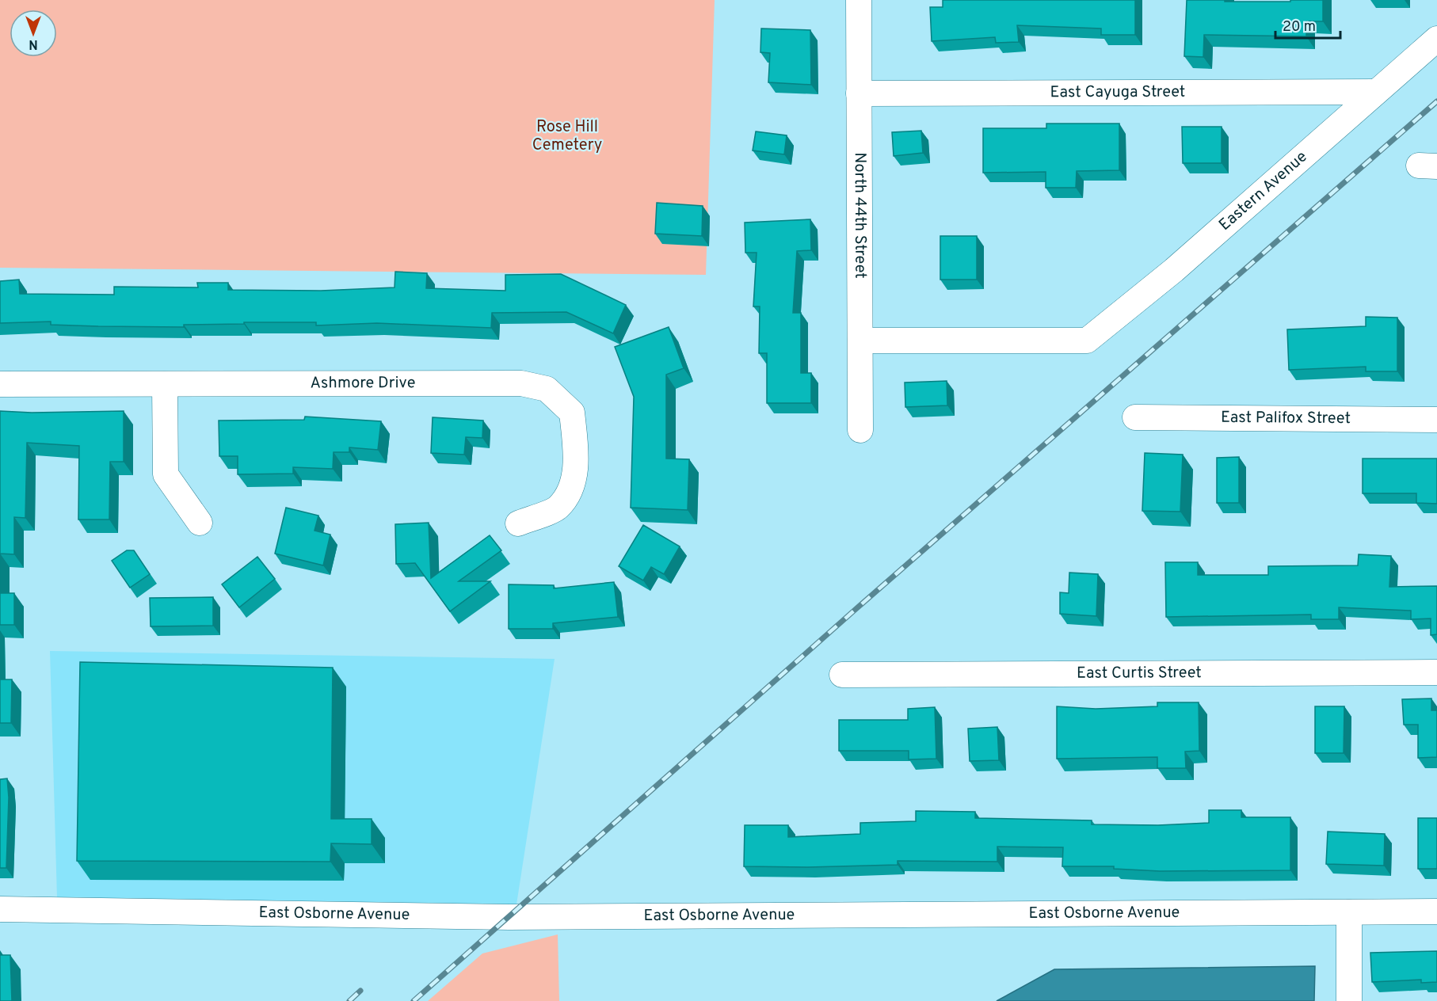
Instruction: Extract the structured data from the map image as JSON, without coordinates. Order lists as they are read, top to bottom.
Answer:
{
  "streets": {
    "street": [
      "East Cayuga Street",
      "Eastern Avenue",
      "North 44th Street",
      "Ashmore Drive",
      "East Palifox Street",
      "East Curtis Street",
      "East Osborne Avenue"
    ]
  },
  "crossings": [
    ["East Cayuga Street", "Eastern Avenue"],
    ["East Cayuga Street", "North 44th Street"],
    ["Eastern Avenue", "North 44th Street"]
  ],
  "parks": ["Rose Hill Cemetery"],
  "scale_bar": "20 m",
  "north": "bottom"
}
